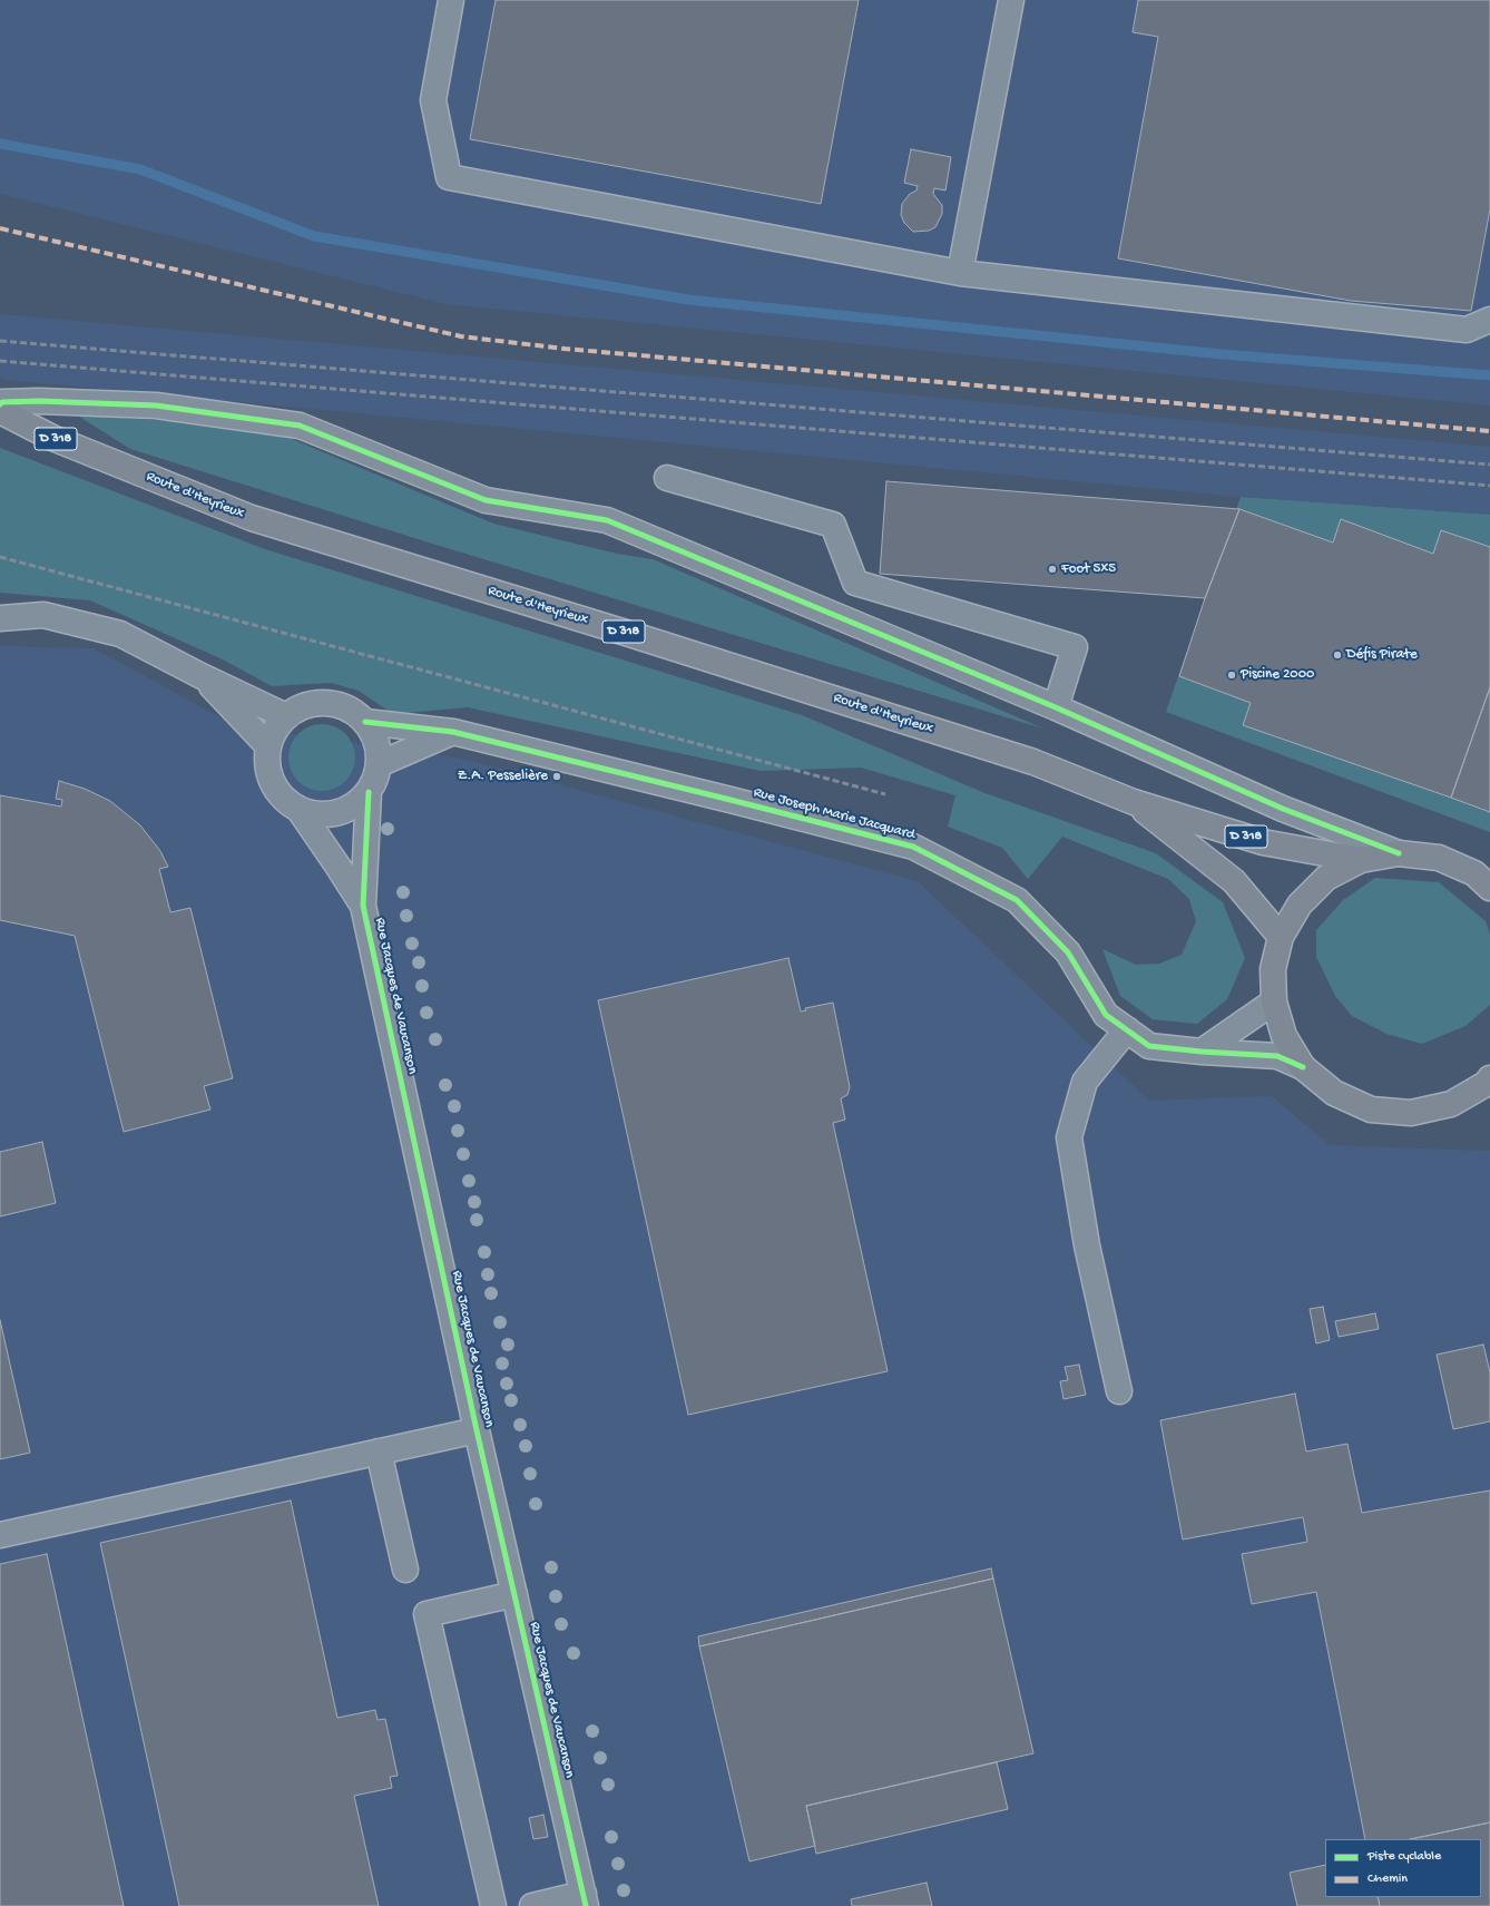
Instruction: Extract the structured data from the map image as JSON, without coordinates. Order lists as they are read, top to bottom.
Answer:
{
  "streets": {
    "main road": ["D 318", "Route d'Heyrieux"],
    "street": ["Rue Joseph Marie Jacquard", "Rue Jacques de Vaucanson"]
  },
  "crossings": [
    ["Rue Joseph Marie Jacquard", "Rue Jacques de Vaucanson"]
  ],
  "places": [
    "Foot 5x5",
    "Défis Pirate",
    "Piscine 2000",
    "Z.A. Pesselière"
  ],
  "legend": ["Piste cyclable", "Chemin"]
}
